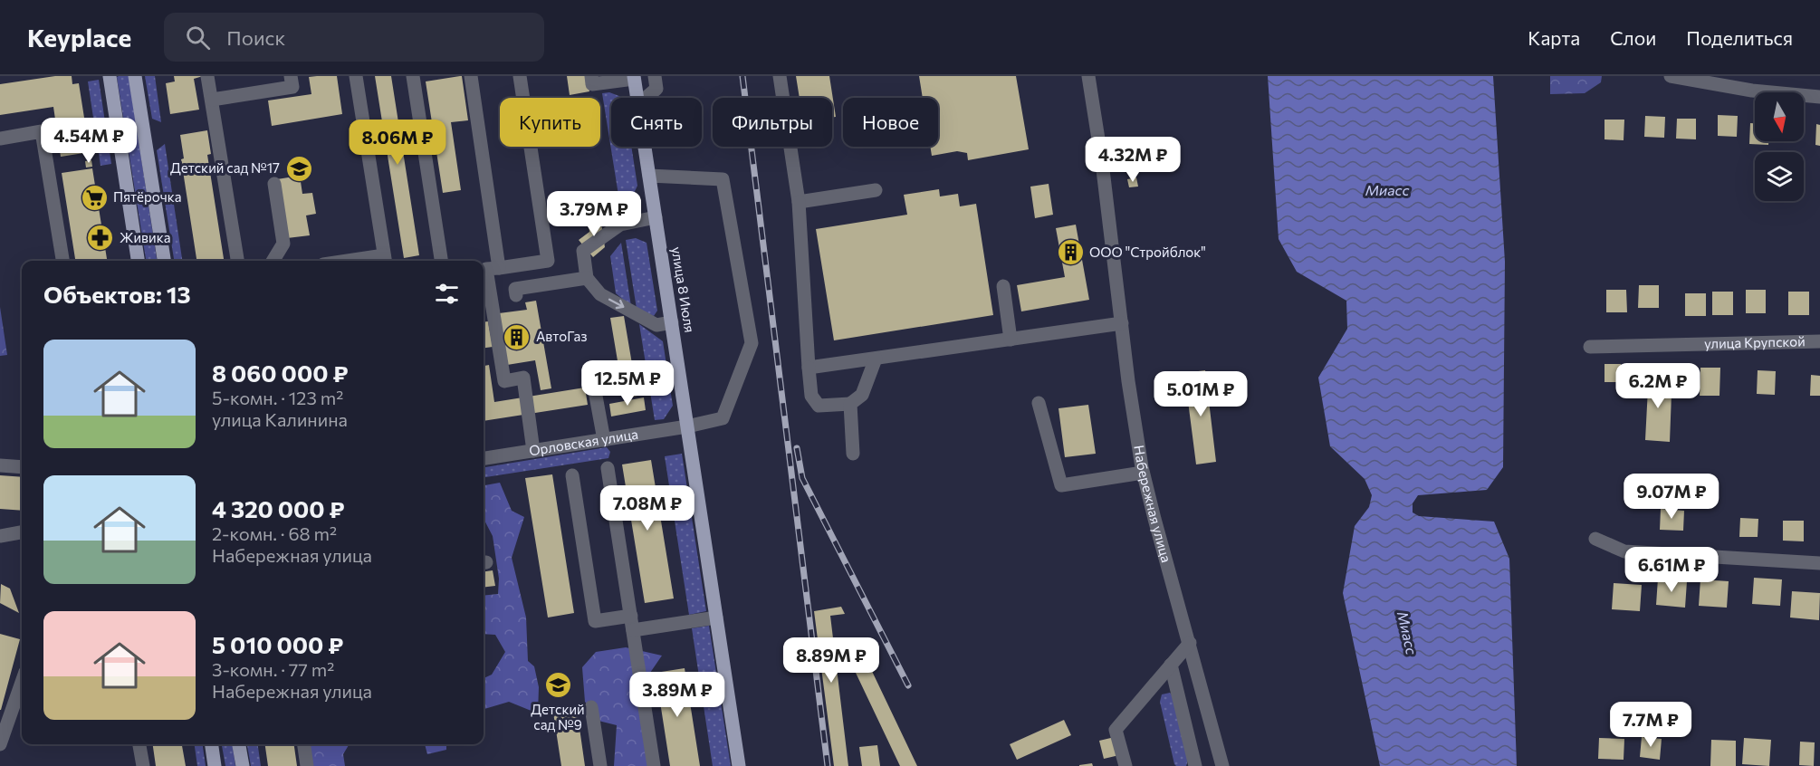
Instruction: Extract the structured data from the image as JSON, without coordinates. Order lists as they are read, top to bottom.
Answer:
{
  "streets": {
    "main road": ["улица 8 Июля"],
    "street": ["улица Крупской", "Орловская улица", "Набережная улица"]
  },
  "crossings": [
    ["улица 8 Июля", "Орловская улица"]
  ],
  "water": ["Миасс"],
  "places": {
    "school or university": ["Детский сад №17", "Детский сад №9"],
    "supermarket": ["Пятёрочка"],
    "pharmacy": ["Живика"],
    "building": ["ООО \"Стройблок\"", "АвтоГаз"]
  },
  "north": "bottom",
  "page": {
    "header": "Keyplace",
    "search": "Поиск",
    "nav": ["Карта", "Слои", "Поделиться"],
    "chip": [
      "Купить",
      "Снять",
      "Фильтры",
      "Новое"
    ],
    "price": [
      "4.54M ₽",
      "8.06M ₽",
      "4.32M ₽",
      "3.79M ₽",
      "12.5M ₽",
      "6.2M ₽",
      "5.01M ₽",
      "9.07M ₽",
      "7.08M ₽",
      "6.61M ₽",
      "8.89M ₽",
      "3.89M ₽",
      "7.7M ₽"
    ],
    "heading": "Объектов: 13",
    "list": [
      {
        "name": "8 060 000 ₽",
        "note": "5-комн. · 123 m² · улица Калинина"
      },
      {
        "name": "4 320 000 ₽",
        "note": "2-комн. · 68 m² · Набережная улица"
      },
      {
        "name": "5 010 000 ₽",
        "note": "3-комн. · 77 m² · Набережная улица"
      }
    ]
  }
}
